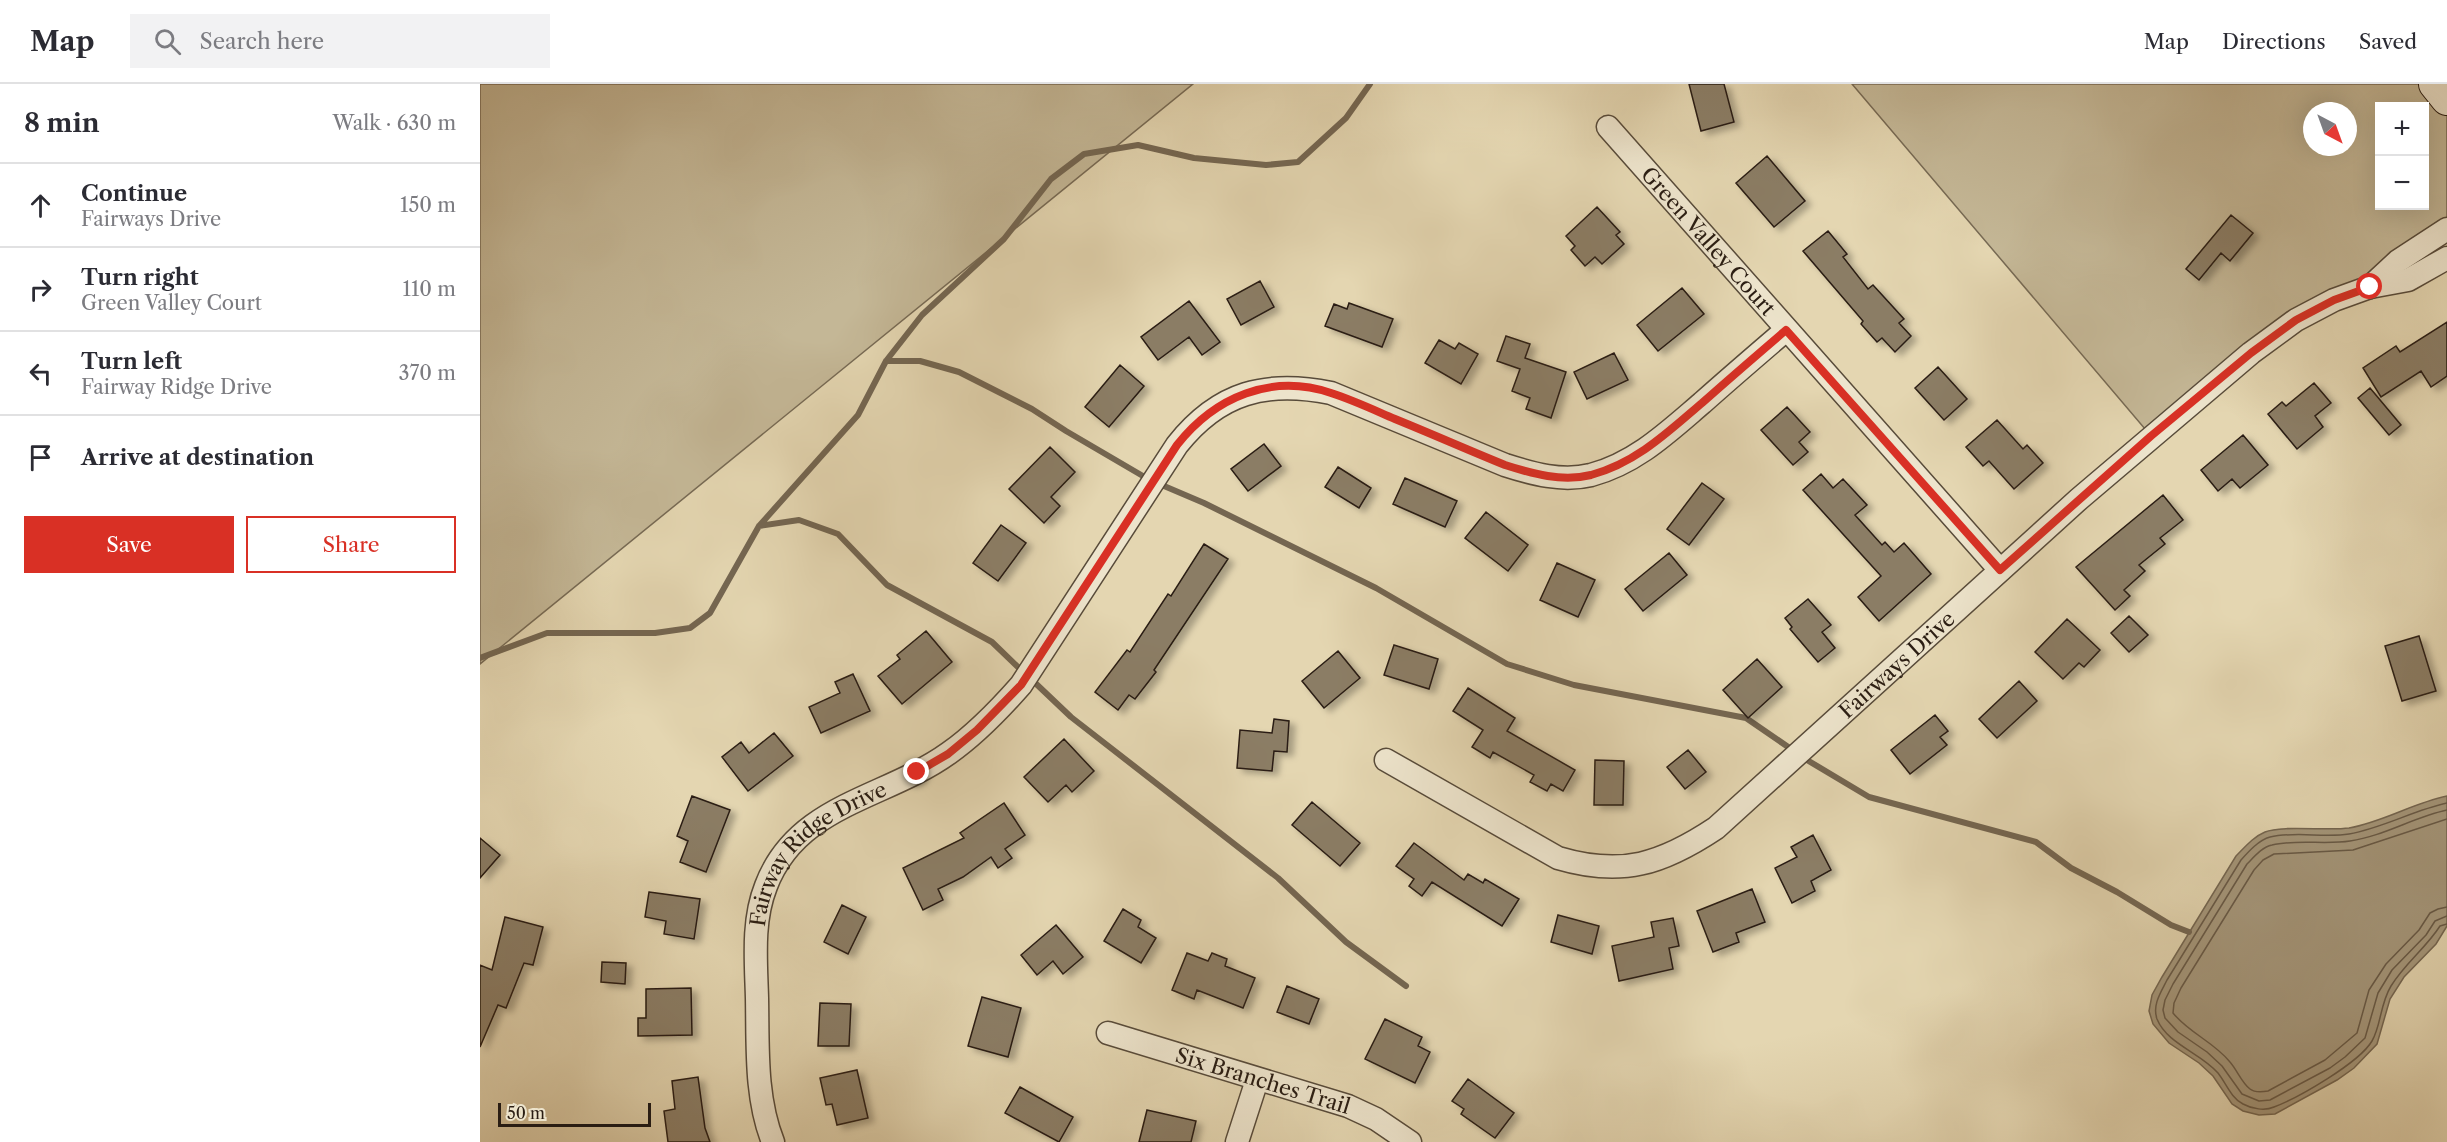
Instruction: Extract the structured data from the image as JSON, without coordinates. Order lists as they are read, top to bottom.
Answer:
{
  "streets": {
    "street": [
      "Green Valley Court",
      "Fairways Drive",
      "Fairway Ridge Drive",
      "Six Branches Trail"
    ]
  },
  "crossings": [
    ["Green Valley Court", "Fairways Drive"],
    ["Green Valley Court", "Fairway Ridge Drive"]
  ],
  "scale_bar": "50 m",
  "north": "bottom right",
  "page": {
    "header": "Map",
    "search": "Search here",
    "nav": ["Map", "Directions", "Saved"],
    "heading": ["8 min", "Walk · 630 m"],
    "map_buttons": ["+", "−"],
    "list": [
      ["Continue", "Fairways Drive", "150 m"],
      ["Turn right", "Green Valley Court", "110 m"],
      ["Turn left", "Fairway Ridge Drive", "370 m"],
      "Arrive at destination"
    ],
    "buttons": ["Save", "Share"],
    "scale": "50 m"
  }
}
